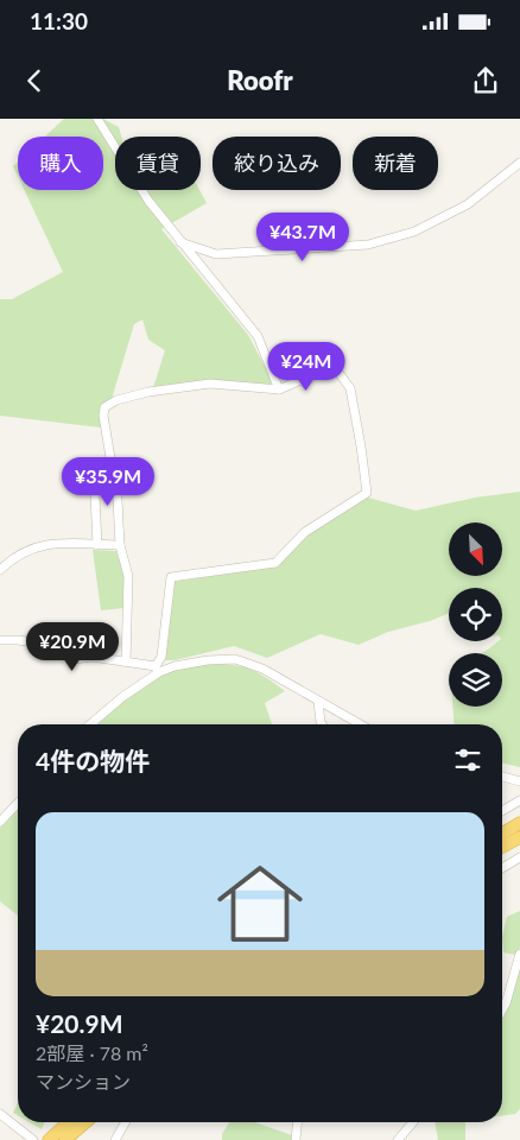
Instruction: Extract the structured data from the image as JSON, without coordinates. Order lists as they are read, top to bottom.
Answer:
{
  "north": "bottom right",
  "page": {
    "status": "11:30",
    "header": "Roofr",
    "chip": [
      "購入",
      "賃貸",
      "絞り込み",
      "新着"
    ],
    "price": [
      "¥43.7M",
      "¥24M",
      "¥35.9M",
      "¥20.9M"
    ],
    "heading": "4件の物件",
    "list": [
      {
        "name": "¥20.9M",
        "note": "2部屋 · 78 m² · マンション"
      }
    ]
  }
}
